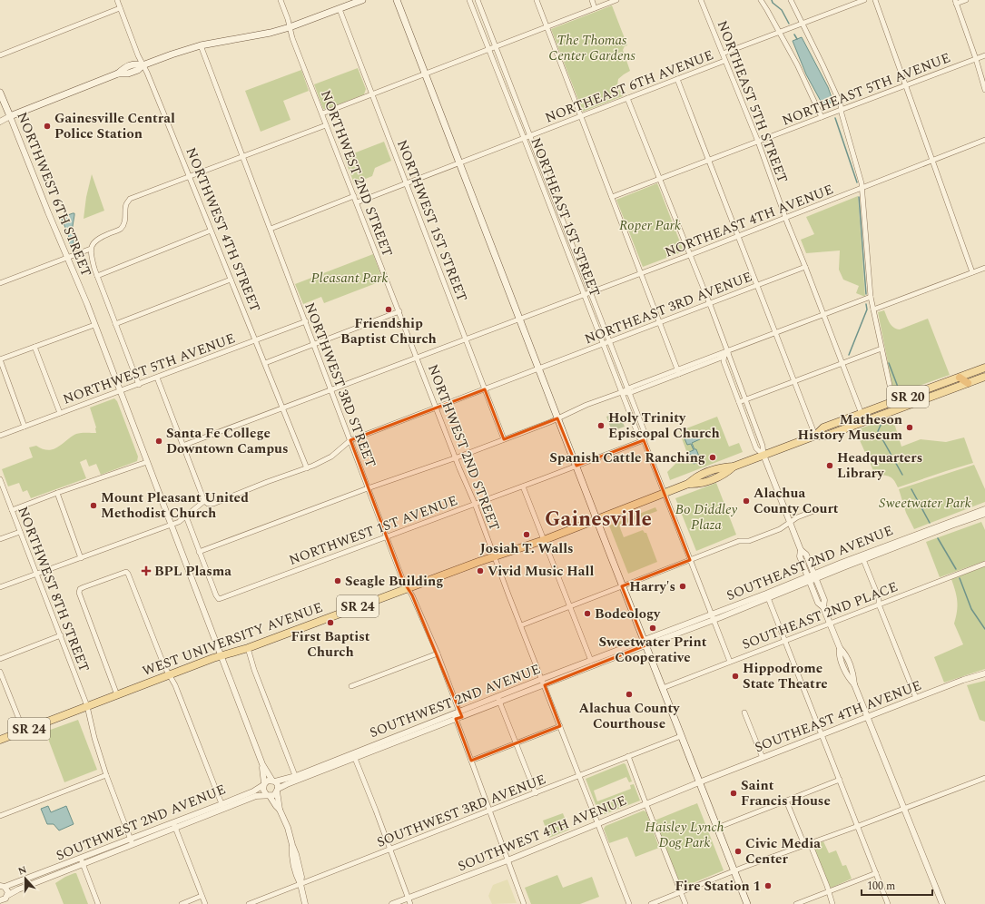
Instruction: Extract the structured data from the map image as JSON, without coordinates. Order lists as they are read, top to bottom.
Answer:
{
  "streets": {
    "main road": [
      "NORTHWEST 6TH STREET",
      "SR 20",
      "SR 24",
      "WEST UNIVERSITY AVENUE"
    ],
    "street": [
      "NORTHEAST 6TH AVENUE",
      "NORTHEAST 5TH AVENUE",
      "NORTHEAST 5TH STREET",
      "NORTHWEST 2ND STREET",
      "NORTHEAST 1ST STREET",
      "NORTHWEST 1ST STREET",
      "NORTHEAST 4TH AVENUE",
      "NORTHWEST 4TH STREET",
      "NORTHEAST 3RD AVENUE",
      "NORTHWEST 5TH AVENUE",
      "NORTHWEST 3RD STREET",
      "NORTHWEST 1ST AVENUE",
      "SOUTHEAST 2ND AVENUE",
      "NORTHWEST 8TH STREET",
      "SOUTHEAST 2ND PLACE",
      "SOUTHWEST 2ND AVENUE",
      "SOUTHEAST 4TH AVENUE",
      "SOUTHWEST 3RD AVENUE",
      "SOUTHWEST 4TH AVENUE"
    ]
  },
  "crossings": [
    ["NORTHEAST 6TH AVENUE", "NORTHEAST 5TH STREET"],
    ["NORTHEAST 6TH AVENUE", "NORTHWEST 2ND STREET"],
    ["NORTHEAST 6TH AVENUE", "NORTHEAST 1ST STREET"],
    ["NORTHEAST 6TH AVENUE", "NORTHWEST 1ST STREET"],
    ["NORTHEAST 5TH AVENUE", "NORTHEAST 5TH STREET"],
    ["NORTHEAST 5TH STREET", "NORTHEAST 4TH AVENUE"],
    ["NORTHEAST 5TH STREET", "NORTHEAST 3RD AVENUE"],
    ["NORTHEAST 5TH STREET", "SR 20"],
    ["NORTHWEST 2ND STREET", "NORTHEAST 4TH AVENUE"],
    ["NORTHWEST 2ND STREET", "NORTHEAST 3RD AVENUE"],
    ["NORTHWEST 2ND STREET", "NORTHWEST 1ST AVENUE"],
    ["NORTHWEST 2ND STREET", "WEST UNIVERSITY AVENUE"],
    ["NORTHWEST 2ND STREET", "SOUTHWEST 2ND AVENUE"],
    ["NORTHWEST 2ND STREET", "SOUTHWEST 3RD AVENUE"],
    ["NORTHWEST 2ND STREET", "SOUTHWEST 4TH AVENUE"],
    ["NORTHWEST 6TH STREET", "NORTHWEST 5TH AVENUE"],
    ["NORTHWEST 6TH STREET", "WEST UNIVERSITY AVENUE"],
    ["NORTHEAST 1ST STREET", "NORTHEAST 4TH AVENUE"],
    ["NORTHEAST 1ST STREET", "NORTHEAST 3RD AVENUE"],
    ["NORTHEAST 1ST STREET", "SR 20"],
    ["NORTHEAST 1ST STREET", "NORTHWEST 1ST AVENUE"],
    ["NORTHEAST 1ST STREET", "SOUTHEAST 2ND AVENUE"],
    ["NORTHEAST 1ST STREET", "SOUTHEAST 2ND PLACE"],
    ["NORTHWEST 1ST STREET", "NORTHEAST 4TH AVENUE"],
    ["NORTHWEST 1ST STREET", "NORTHEAST 3RD AVENUE"],
    ["NORTHEAST 4TH AVENUE", "NORTHWEST 4TH STREET"],
    ["NORTHEAST 4TH AVENUE", "NORTHWEST 3RD STREET"],
    ["NORTHWEST 4TH STREET", "NORTHEAST 3RD AVENUE"],
    ["NORTHWEST 4TH STREET", "NORTHWEST 5TH AVENUE"],
    ["NORTHEAST 3RD AVENUE", "NORTHWEST 3RD STREET"],
    ["NORTHWEST 5TH AVENUE", "NORTHWEST 3RD STREET"],
    ["NORTHWEST 3RD STREET", "NORTHWEST 1ST AVENUE"],
    ["NORTHWEST 3RD STREET", "WEST UNIVERSITY AVENUE"],
    ["NORTHWEST 3RD STREET", "SOUTHWEST 2ND AVENUE"],
    ["NORTHWEST 3RD STREET", "SOUTHWEST 3RD AVENUE"],
    ["NORTHWEST 3RD STREET", "SOUTHWEST 4TH AVENUE"],
    ["SR 20", "WEST UNIVERSITY AVENUE"],
    ["NORTHWEST 8TH STREET", "WEST UNIVERSITY AVENUE"],
    ["NORTHWEST 8TH STREET", "SOUTHWEST 2ND AVENUE"],
    ["SOUTHEAST 4TH AVENUE", "SOUTHWEST 4TH AVENUE"]
  ],
  "districts": ["Gainesville"],
  "parks": [
    "The Thomas Center Gardens",
    "Roper Park",
    "Pleasant Park",
    "Sweetwater Park",
    "Bo Diddley Plaza",
    "Haisley Lynch Dog Park"
  ],
  "places": {
    "other": [
      "Gainesville Central Police Station",
      "Friendship Baptist Church",
      "Holy Trinity Episcopal Church",
      "Matheson History Museum",
      "Santa Fe College Downtown Campus",
      "Spanish Cattle Ranching",
      "Headquarters Library",
      "Alachua County Court",
      "Mount Pleasant United Methodist Church",
      "Josiah T. Walls",
      "Vivid Music Hall",
      "Seagle Building",
      "Harry's",
      "Bodeology",
      "First Baptist Church",
      "Sweetwater Print Cooperative",
      "Hippodrome State Theatre",
      "Alachua County Courthouse",
      "Saint Francis House",
      "Civic Media Center",
      "Fire Station 1"
    ],
    "health": ["BPL Plasma"]
  },
  "scale_bar": "100 m",
  "north": "top"
}
